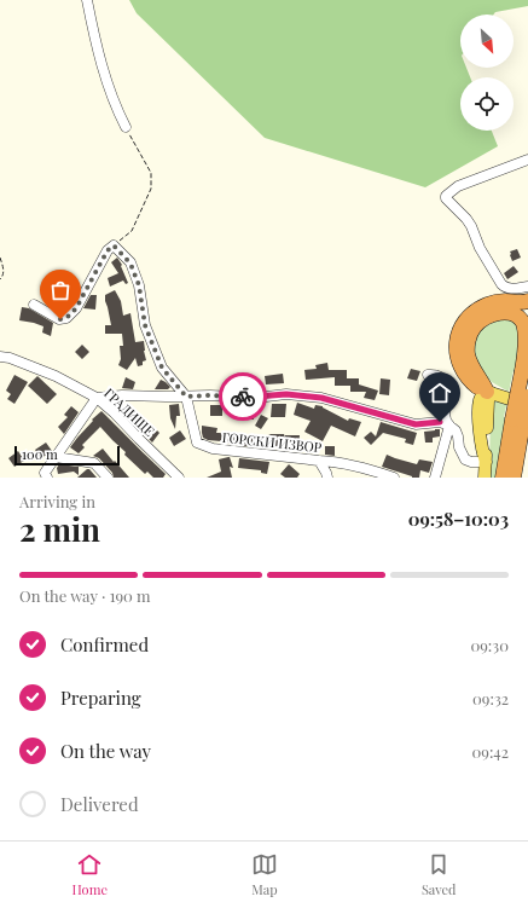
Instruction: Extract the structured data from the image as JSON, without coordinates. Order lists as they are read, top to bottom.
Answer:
{
  "streets": {
    "street": ["ГРАДИЩЕ", "ГОРСКИ ИЗВОР"]
  },
  "scale_bar": "100 m",
  "north": "bottom right",
  "page": {
    "scale": "100 m",
    "heading": ["2 min", "Arriving in", "09:58–10:03"],
    "bar": "On the way · 190 m",
    "list": [
      ["Confirmed", "09:30"],
      ["Preparing", "09:32"],
      ["On the way", "09:42"],
      "Delivered"
    ],
    "tabs": ["Home", "Map", "Saved"]
  }
}
